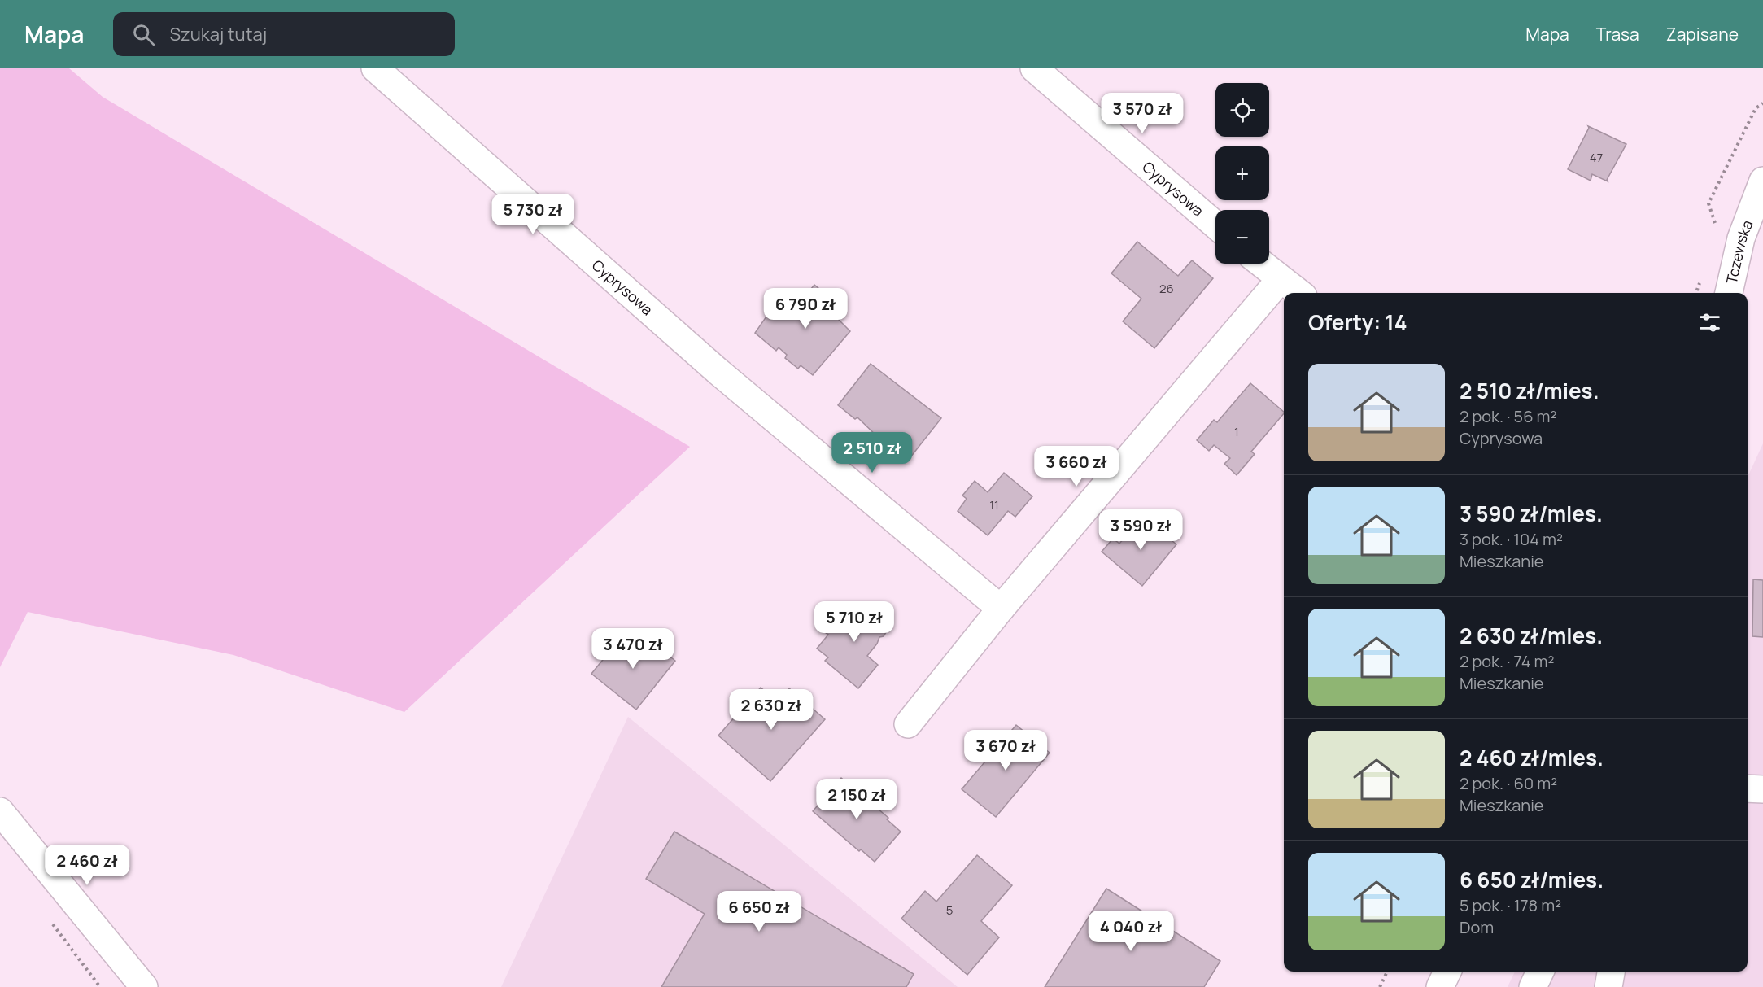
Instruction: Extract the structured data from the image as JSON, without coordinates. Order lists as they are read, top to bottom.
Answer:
{
  "streets": {
    "street": ["Cyprysowa", "Tczewska"]
  },
  "house_numbers": [
    "47",
    "26",
    "1",
    "11",
    "5"
  ],
  "page": {
    "header": "Mapa",
    "search": "Szukaj tutaj",
    "nav": ["Mapa", "Trasa", "Zapisane"],
    "map_buttons": ["+", "−"],
    "price": [
      "3 570 zł",
      "5 730 zł",
      "6 790 zł",
      "2 510 zł",
      "3 660 zł",
      "3 590 zł",
      "5 710 zł",
      "3 470 zł",
      "2 630 zł",
      "3 670 zł",
      "2 150 zł",
      "2 460 zł",
      "6 650 zł",
      "4 040 zł"
    ],
    "heading": "Oferty: 14",
    "list": [
      {
        "name": "2 510 zł/mies.",
        "note": "2 pok. · 56 m² · Cyprysowa"
      },
      {
        "name": "3 590 zł/mies.",
        "note": "3 pok. · 104 m² · Mieszkanie"
      },
      {
        "name": "2 630 zł/mies.",
        "note": "2 pok. · 74 m² · Mieszkanie"
      },
      {
        "name": "2 460 zł/mies.",
        "note": "2 pok. · 60 m² · Mieszkanie"
      },
      {
        "name": "6 650 zł/mies.",
        "note": "5 pok. · 178 m² · Dom"
      }
    ]
  }
}
